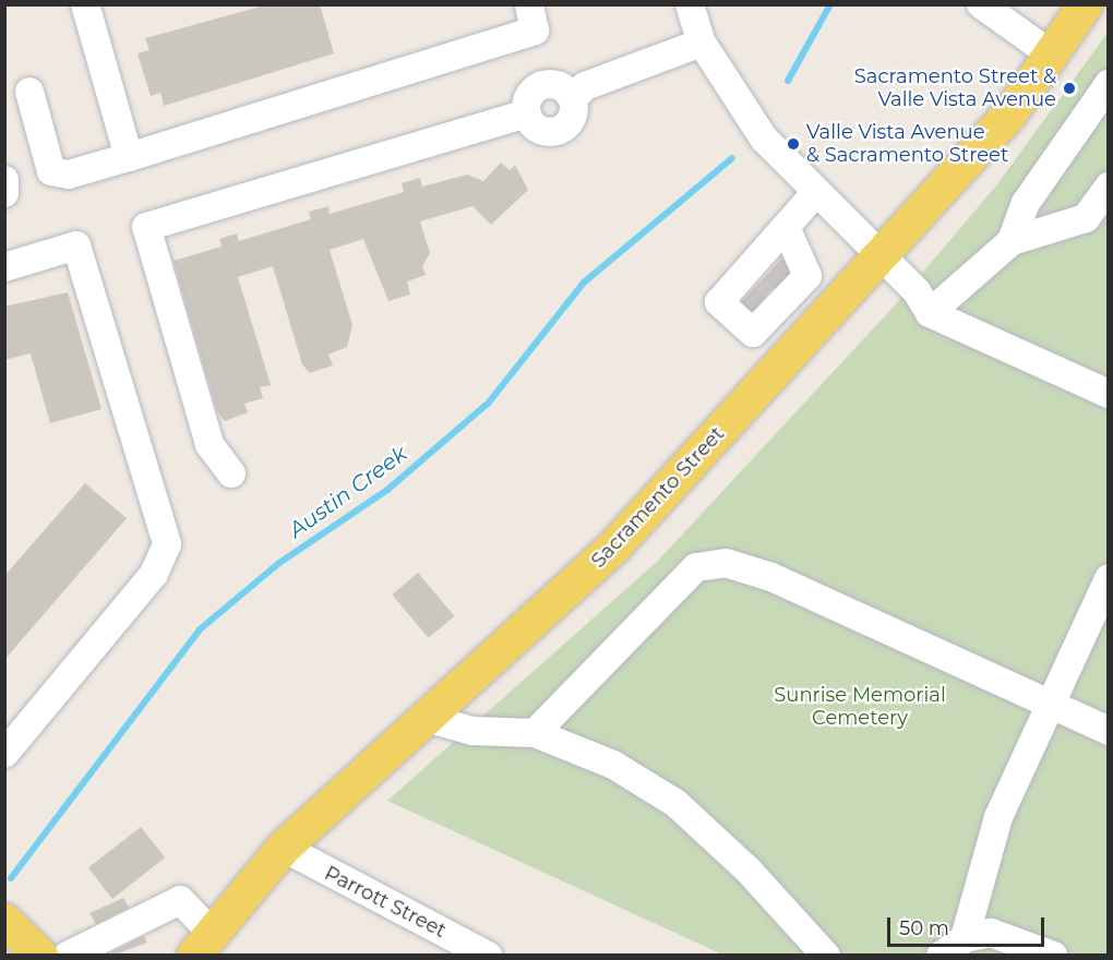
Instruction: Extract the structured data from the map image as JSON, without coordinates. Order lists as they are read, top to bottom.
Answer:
{
  "streets": {
    "main road": ["Sacramento Street"],
    "street": ["Parrott Street"]
  },
  "crossings": [
    ["Sacramento Street", "Parrott Street"]
  ],
  "water": ["Austin Creek"],
  "parks": ["Sunrise Memorial Cemetery"],
  "places": ["Sacramento Street & Valle Vista Avenue", "Valle Vista Avenue & Sacramento Street"],
  "scale_bar": "50 m"
}
